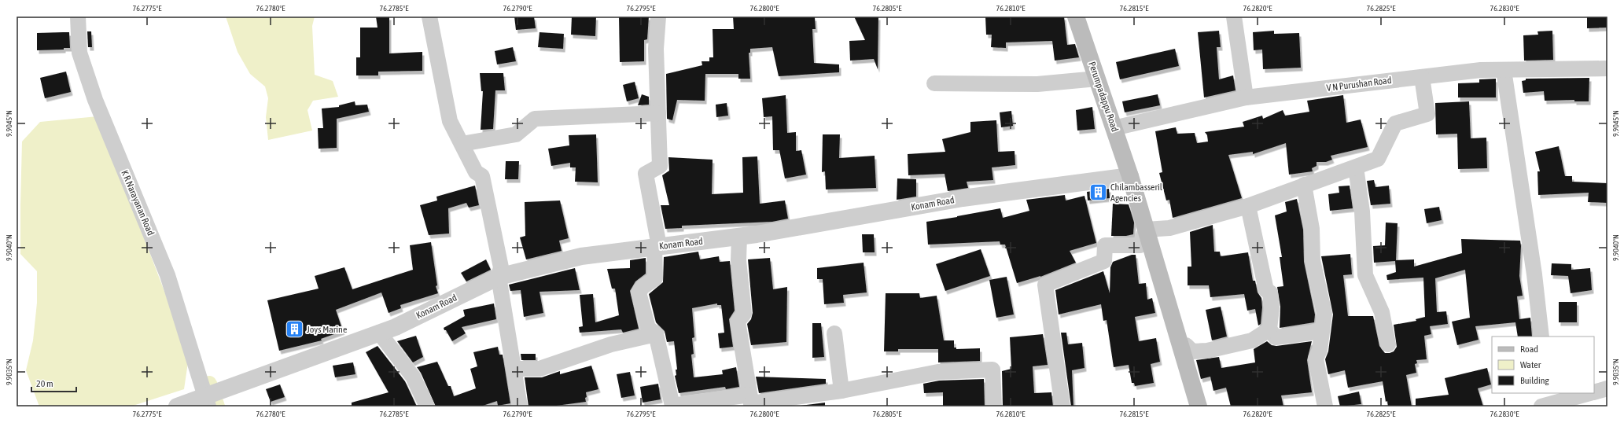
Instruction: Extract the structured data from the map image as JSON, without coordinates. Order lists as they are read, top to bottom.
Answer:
{
  "streets": {
    "main road": ["Perumpadappu Road"],
    "street": ["V N Purushan Road", "K R Narayanan Road", "Konam Road"]
  },
  "crossings": [
    ["V N Purushan Road", "Perumpadappu Road"],
    ["Perumpadappu Road", "Konam Road"],
    ["K R Narayanan Road", "Konam Road"]
  ],
  "places": {
    "building": ["Chilambasseril Agencies", "Joys Marine"]
  },
  "legend": ["Road", "Water", "Building"],
  "scale_bar": "20 m",
  "coordinates": [
    "76.2775°E",
    "76.2780°E",
    "76.2785°E",
    "76.2790°E",
    "76.2795°E",
    "76.2800°E",
    "76.2805°E",
    "76.2810°E",
    "76.2815°E",
    "76.2820°E",
    "76.2825°E",
    "76.2830°E",
    "9.9045°N",
    "9.9040°N",
    "9.9035°N"
  ]
}
